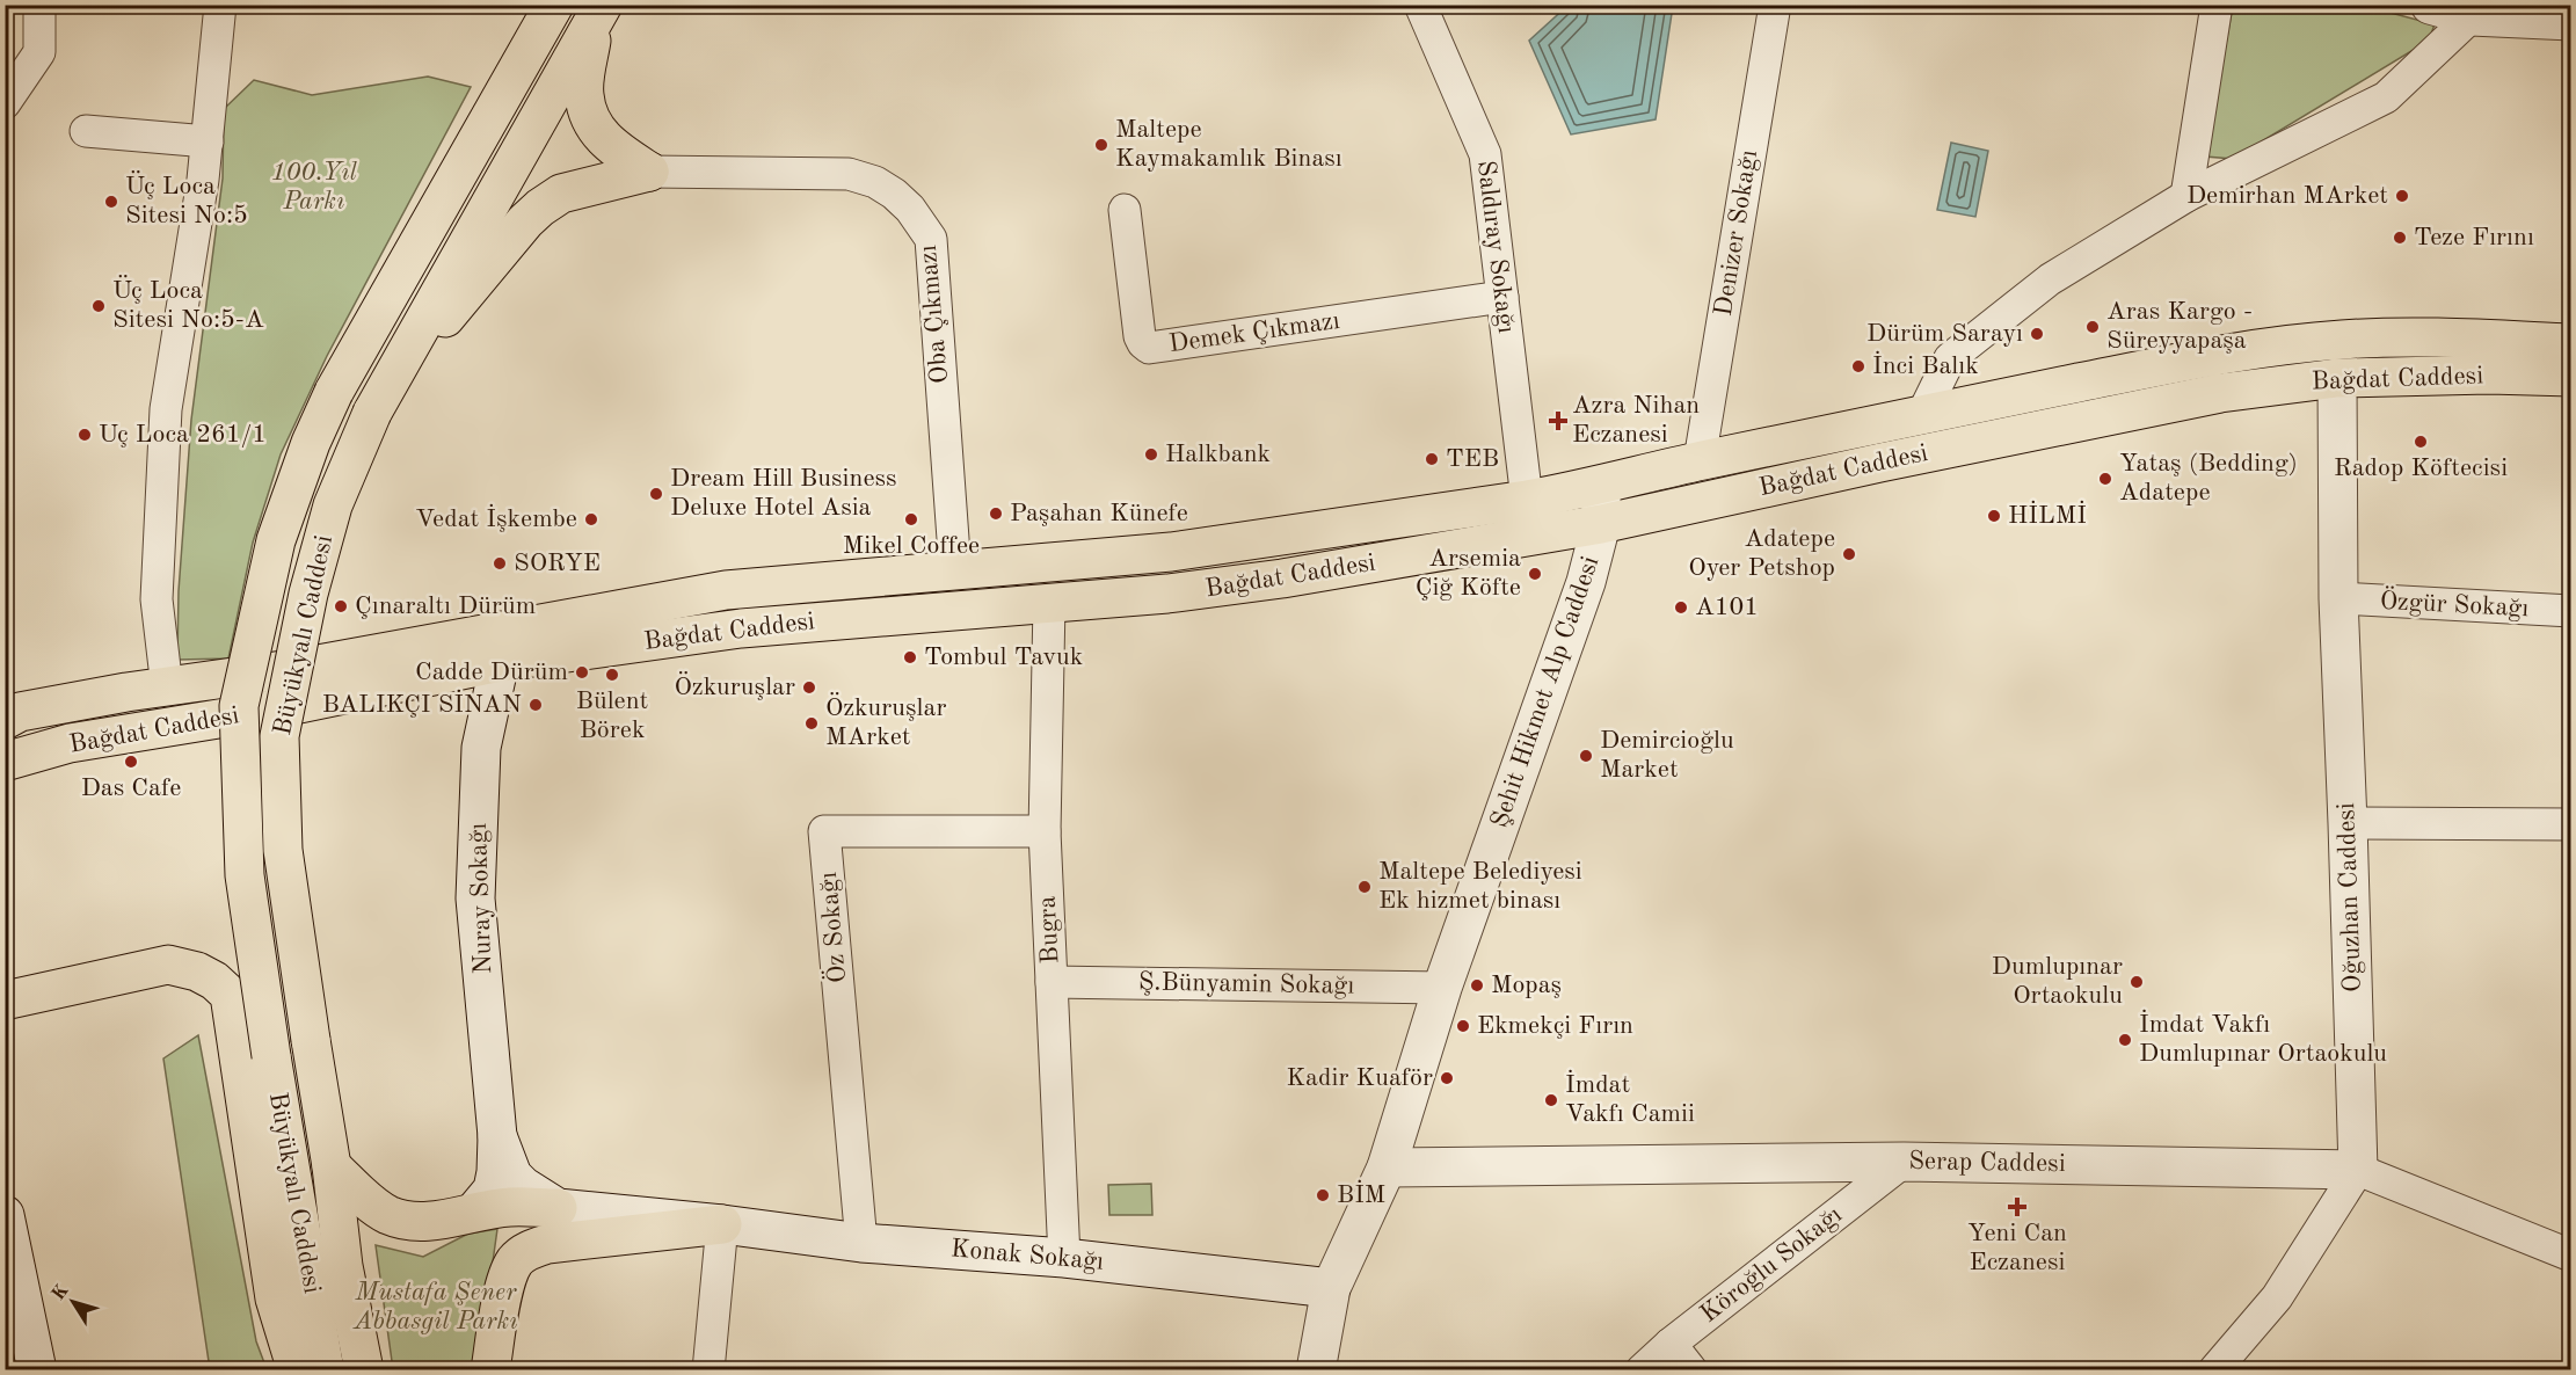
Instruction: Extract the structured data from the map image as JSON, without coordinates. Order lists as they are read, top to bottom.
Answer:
{
  "streets": {
    "main road": ["Bağdat Caddesi", "Büyükyalı Caddesi"],
    "street": [
      "Denizer Sokağı",
      "Saldıray Sokağı",
      "Oba Çıkmazı",
      "Demek Çıkmazı",
      "Özgür Sokağı",
      "Şehit Hikmet Alp Caddesi",
      "Oğuzhan Caddesi",
      "Nuray Sokağı",
      "Öz Sokağı",
      "Bugra",
      "Ş.Bünyamin Sokağı",
      "Serap Caddesi",
      "Konak Sokağı",
      "Köroğlu Sokağı"
    ]
  },
  "crossings": [
    ["Denizer Sokağı", "Bağdat Caddesi"],
    ["Saldıray Sokağı", "Demek Çıkmazı"],
    ["Saldıray Sokağı", "Bağdat Caddesi"],
    ["Oba Çıkmazı", "Bağdat Caddesi"],
    ["Bağdat Caddesi", "Şehit Hikmet Alp Caddesi"],
    ["Bağdat Caddesi", "Oğuzhan Caddesi"],
    ["Bağdat Caddesi", "Nuray Sokağı"],
    ["Bağdat Caddesi", "Bugra"],
    ["Özgür Sokağı", "Oğuzhan Caddesi"],
    ["Şehit Hikmet Alp Caddesi", "Ş.Bünyamin Sokağı"],
    ["Şehit Hikmet Alp Caddesi", "Serap Caddesi"],
    ["Şehit Hikmet Alp Caddesi", "Konak Sokağı"],
    ["Oğuzhan Caddesi", "Serap Caddesi"],
    ["Öz Sokağı", "Bugra"],
    ["Öz Sokağı", "Konak Sokağı"],
    ["Bugra", "Ş.Bünyamin Sokağı"],
    ["Bugra", "Konak Sokağı"],
    ["Serap Caddesi", "Köroğlu Sokağı"]
  ],
  "parks": ["100.Yıl Parkı", "Mustafa Şener Abbasgil Parkı"],
  "places": {
    "other": [
      "Maltepe Kaymakamlık Binası",
      "Demirhan MArket",
      "Üç Loca Sitesi No:5",
      "Teze Fırını",
      "Üç Loca Sitesi No:5-A",
      "Aras Kargo - Süreyyapaşa",
      "Dürüm Sarayı",
      "İnci Balık",
      "Uç Loca 261/1",
      "Radop Köftecisi",
      "Halkbank",
      "TEB",
      "Yataş (Bedding) Adatepe",
      "Dream Hill Business Deluxe Hotel Asia",
      "Paşahan Künefe",
      "HİLMİ",
      "Vedat İşkembe",
      "Mikel Coffee",
      "Adatepe Oyer Petshop",
      "SORYE",
      "Arsemia Çiğ Köfte",
      "Çınaraltı Dürüm",
      "A101",
      "Tombul Tavuk",
      "Cadde Dürüm",
      "Bülent Börek",
      "Özkuruşlar",
      "BALIKÇI SİNAN",
      "Özkuruşlar MArket",
      "Demircioğlu Market",
      "Das Cafe",
      "Maltepe Belediyesi Ek hizmet binası",
      "Dumlupınar Ortaokulu",
      "Mopaş",
      "Ekmekçi Fırın",
      "İmdat Vakfı Dumlupınar Ortaokulu",
      "Kadir Kuaför",
      "İmdat Vakfı Camii",
      "BİM"
    ],
    "health": ["Azra Nihan Eczanesi", "Yeni Can Eczanesi"]
  },
  "north": "top left"
}
